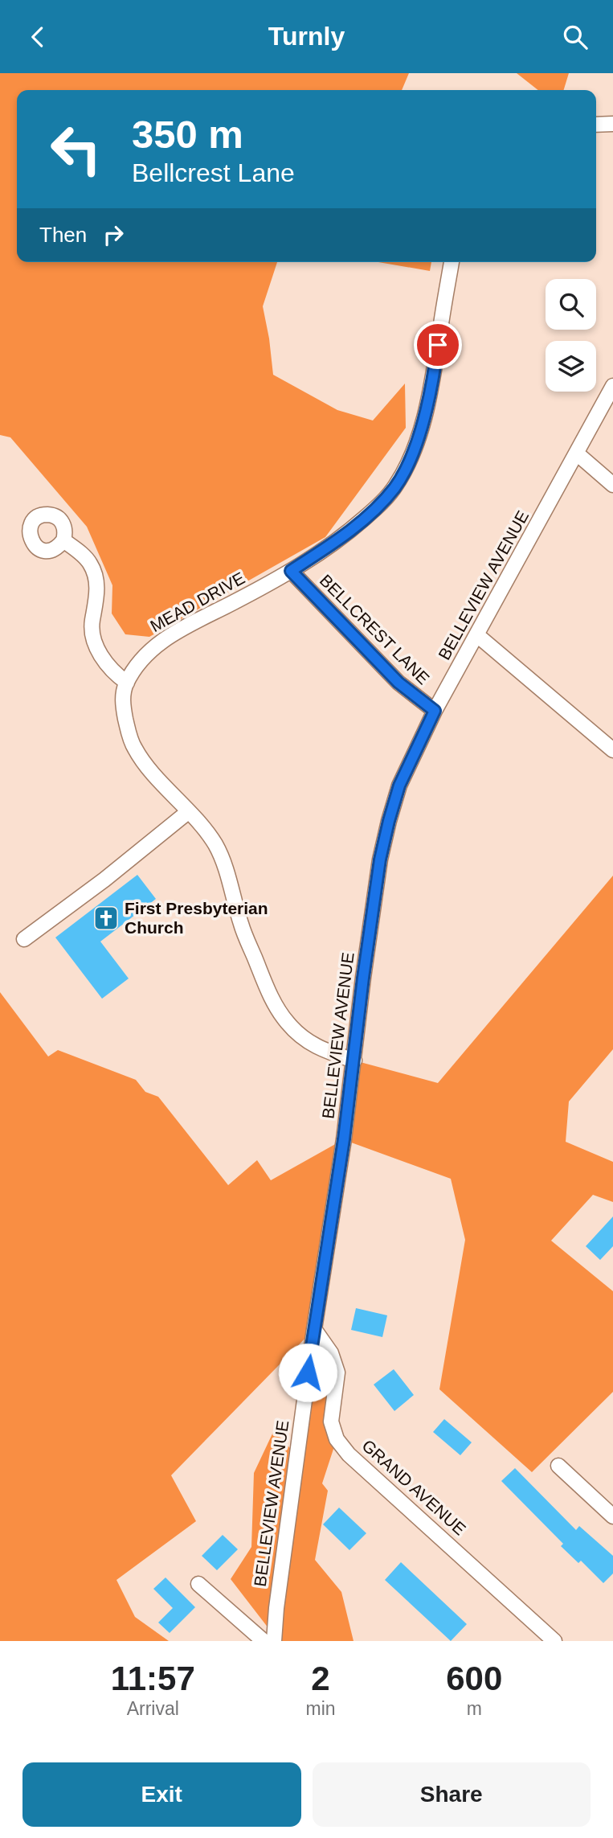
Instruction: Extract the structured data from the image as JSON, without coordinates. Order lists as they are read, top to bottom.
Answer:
{
  "streets": {
    "street": [
      "BELLEVIEW AVENUE",
      "MEAD DRIVE",
      "BELLCREST LANE",
      "GRAND AVENUE"
    ]
  },
  "crossings": [
    ["BELLEVIEW AVENUE", "MEAD DRIVE"],
    ["BELLEVIEW AVENUE", "BELLCREST LANE"],
    ["BELLEVIEW AVENUE", "GRAND AVENUE"],
    ["MEAD DRIVE", "BELLCREST LANE"]
  ],
  "places": {
    "church": ["First Presbyterian Church"]
  },
  "page": {
    "header": "Turnly",
    "turn": ["350 m", "Bellcrest Lane"],
    "then": "Then",
    "eta": [
      "11:57",
      "Arrival",
      "2",
      "min",
      "600",
      "m"
    ],
    "buttons": ["Exit", "Share"]
  }
}
